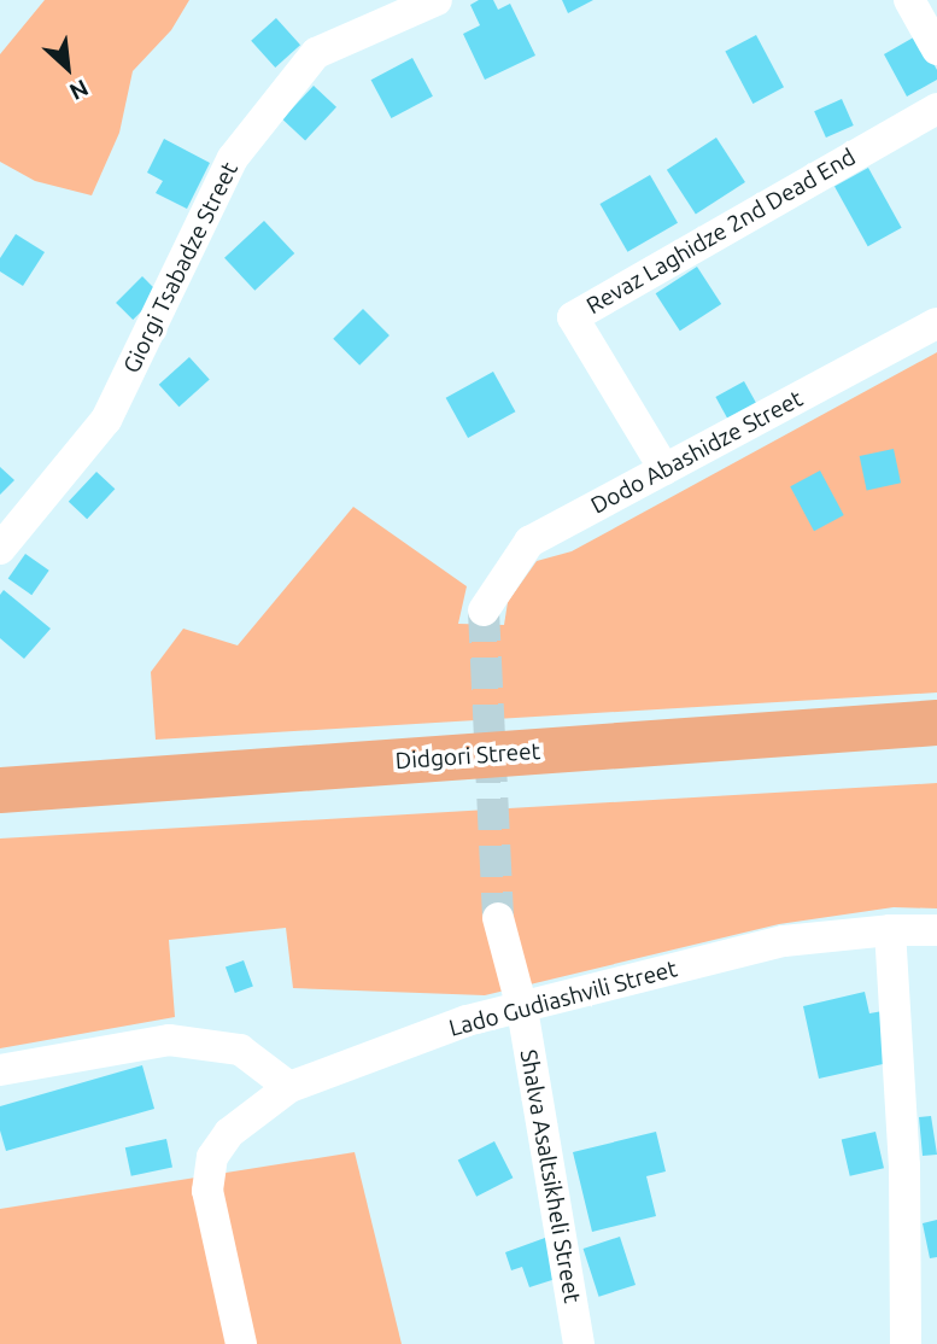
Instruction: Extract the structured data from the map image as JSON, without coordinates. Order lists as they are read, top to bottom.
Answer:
{
  "streets": {
    "highway": ["Didgori Street"],
    "street": [
      "Revaz Laghidze 2nd Dead End",
      "Giorgi Tsabadze Street",
      "Dodo Abashidze Street",
      "Lado Gudiashvili Street",
      "Shalva Asaltsikheli Street"
    ]
  },
  "crossings": [
    ["Revaz Laghidze 2nd Dead End", "Dodo Abashidze Street"],
    ["Lado Gudiashvili Street", "Shalva Asaltsikheli Street"]
  ],
  "north": "bottom right"
}
